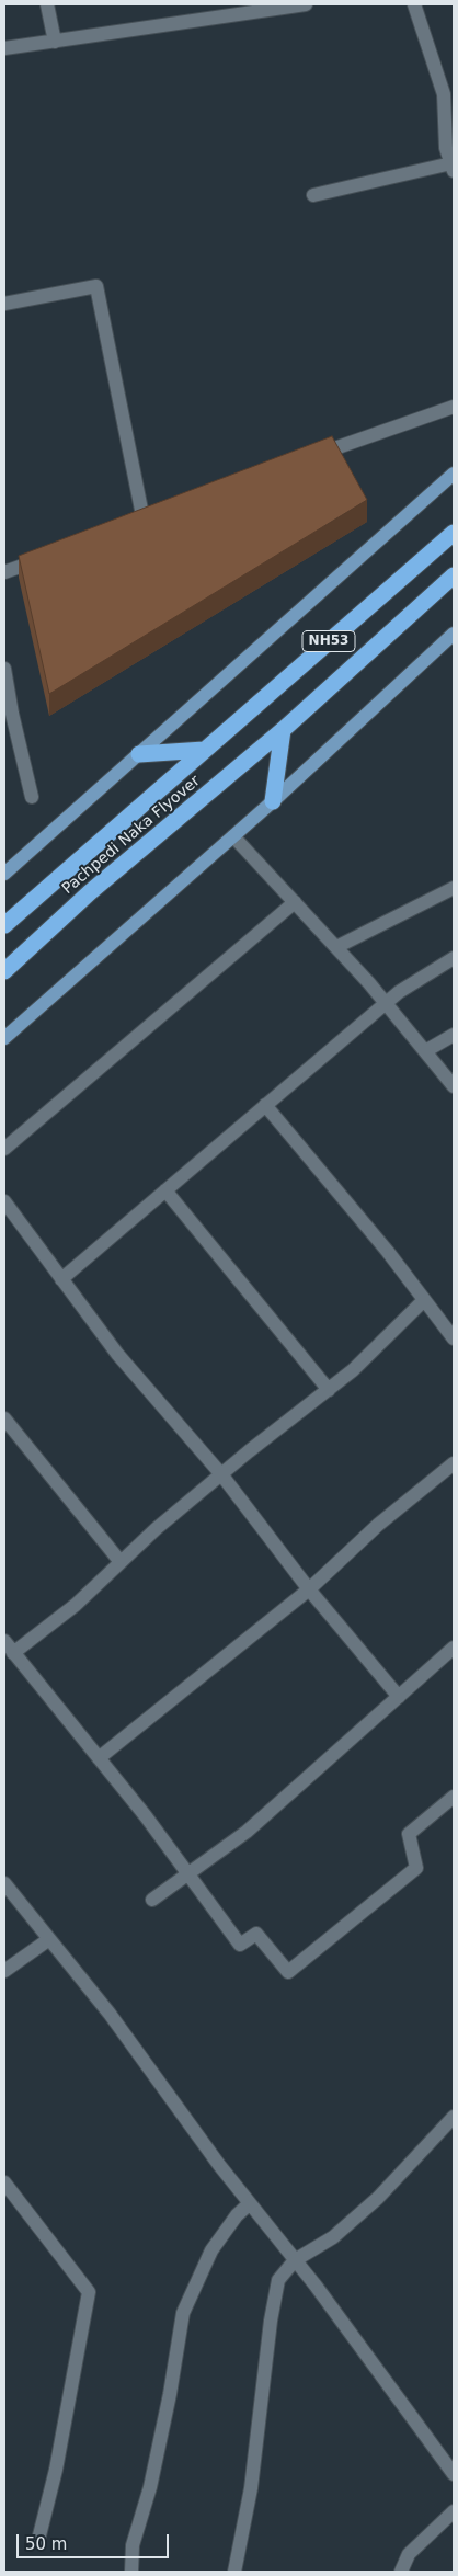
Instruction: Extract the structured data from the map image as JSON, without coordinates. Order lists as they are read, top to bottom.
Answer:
{
  "streets": {
    "highway": ["NH53", "Pachpedi Naka Flyover"]
  },
  "crossings": [
    ["NH53", "Pachpedi Naka Flyover"]
  ],
  "scale_bar": "50 m"
}
